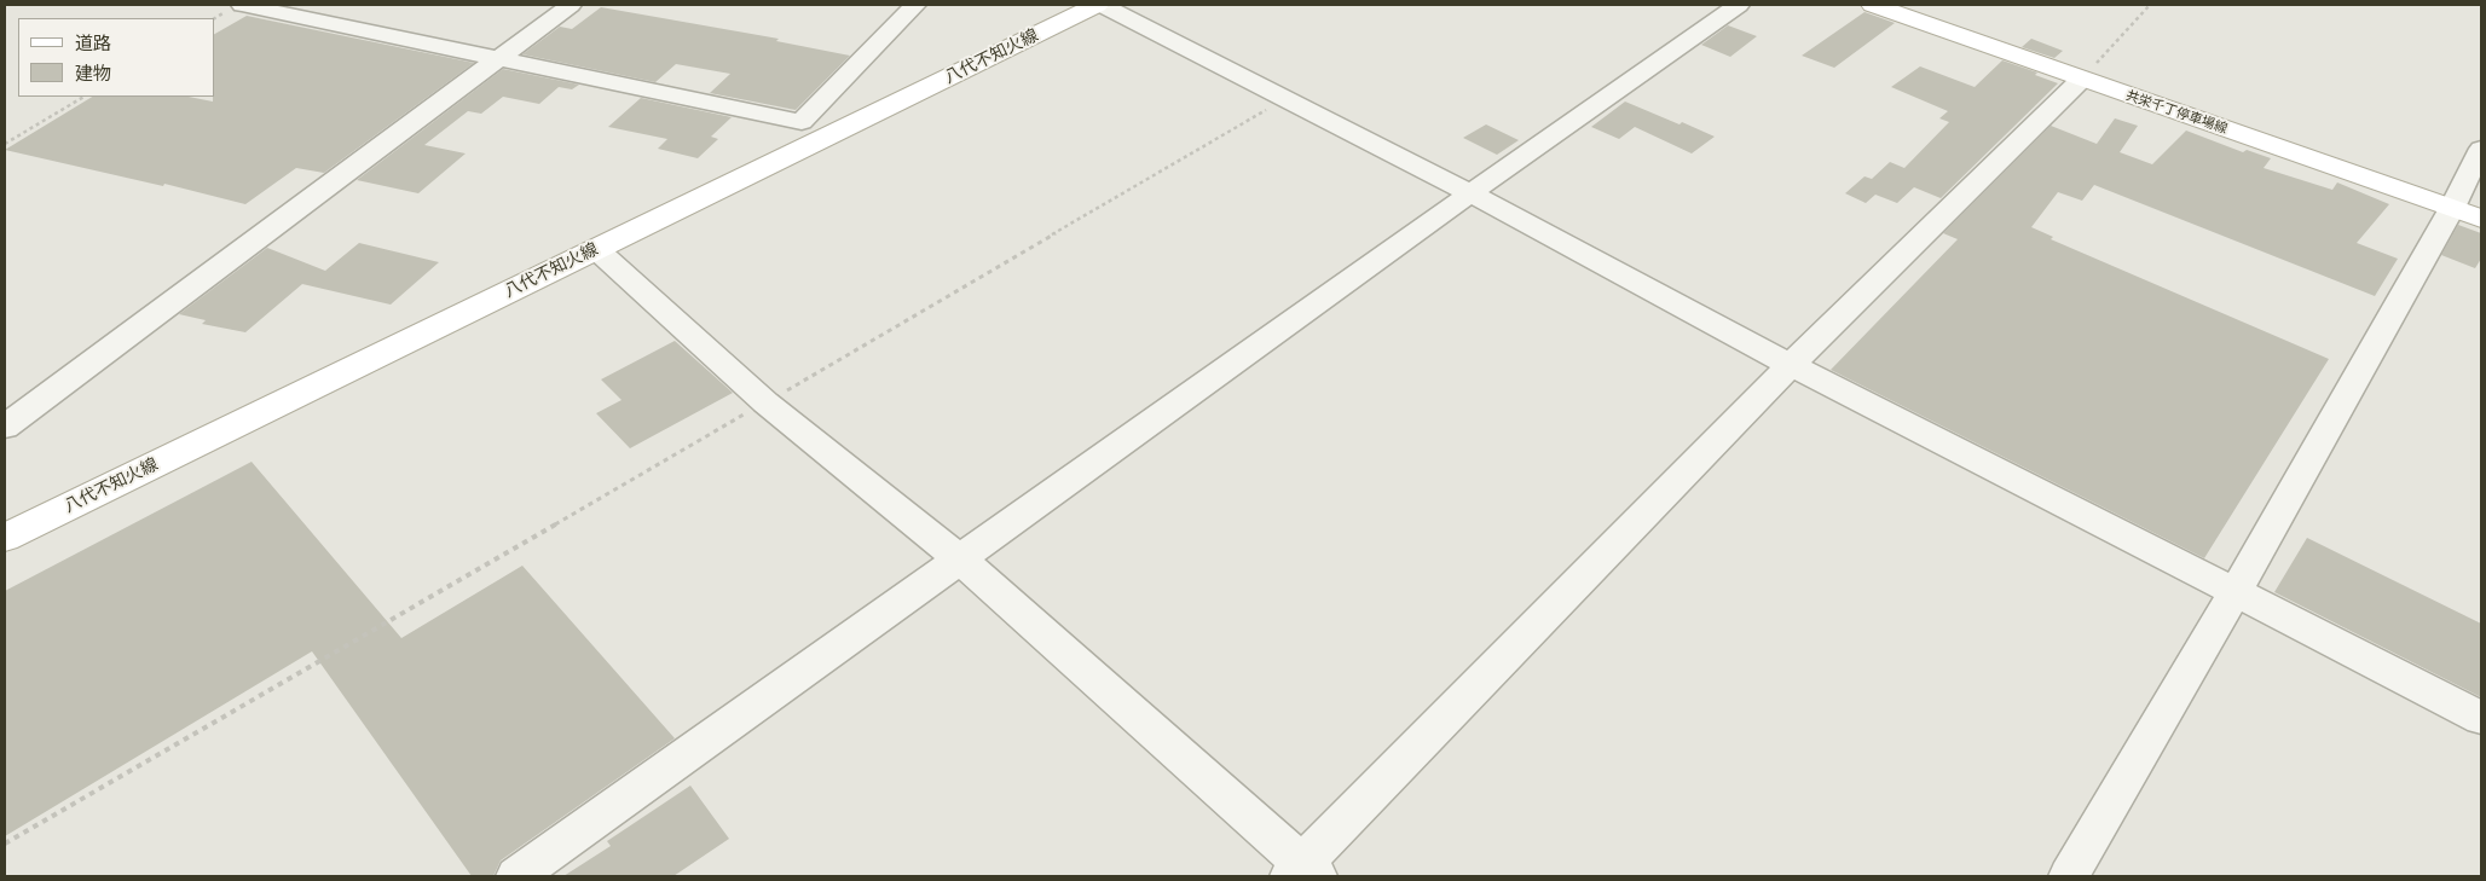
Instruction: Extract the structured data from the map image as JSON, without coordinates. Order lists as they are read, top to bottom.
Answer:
{
  "streets": {
    "main road": ["八代不知火線", "共栄千丁停車場線"]
  },
  "legend": ["道路", "建物"]
}
